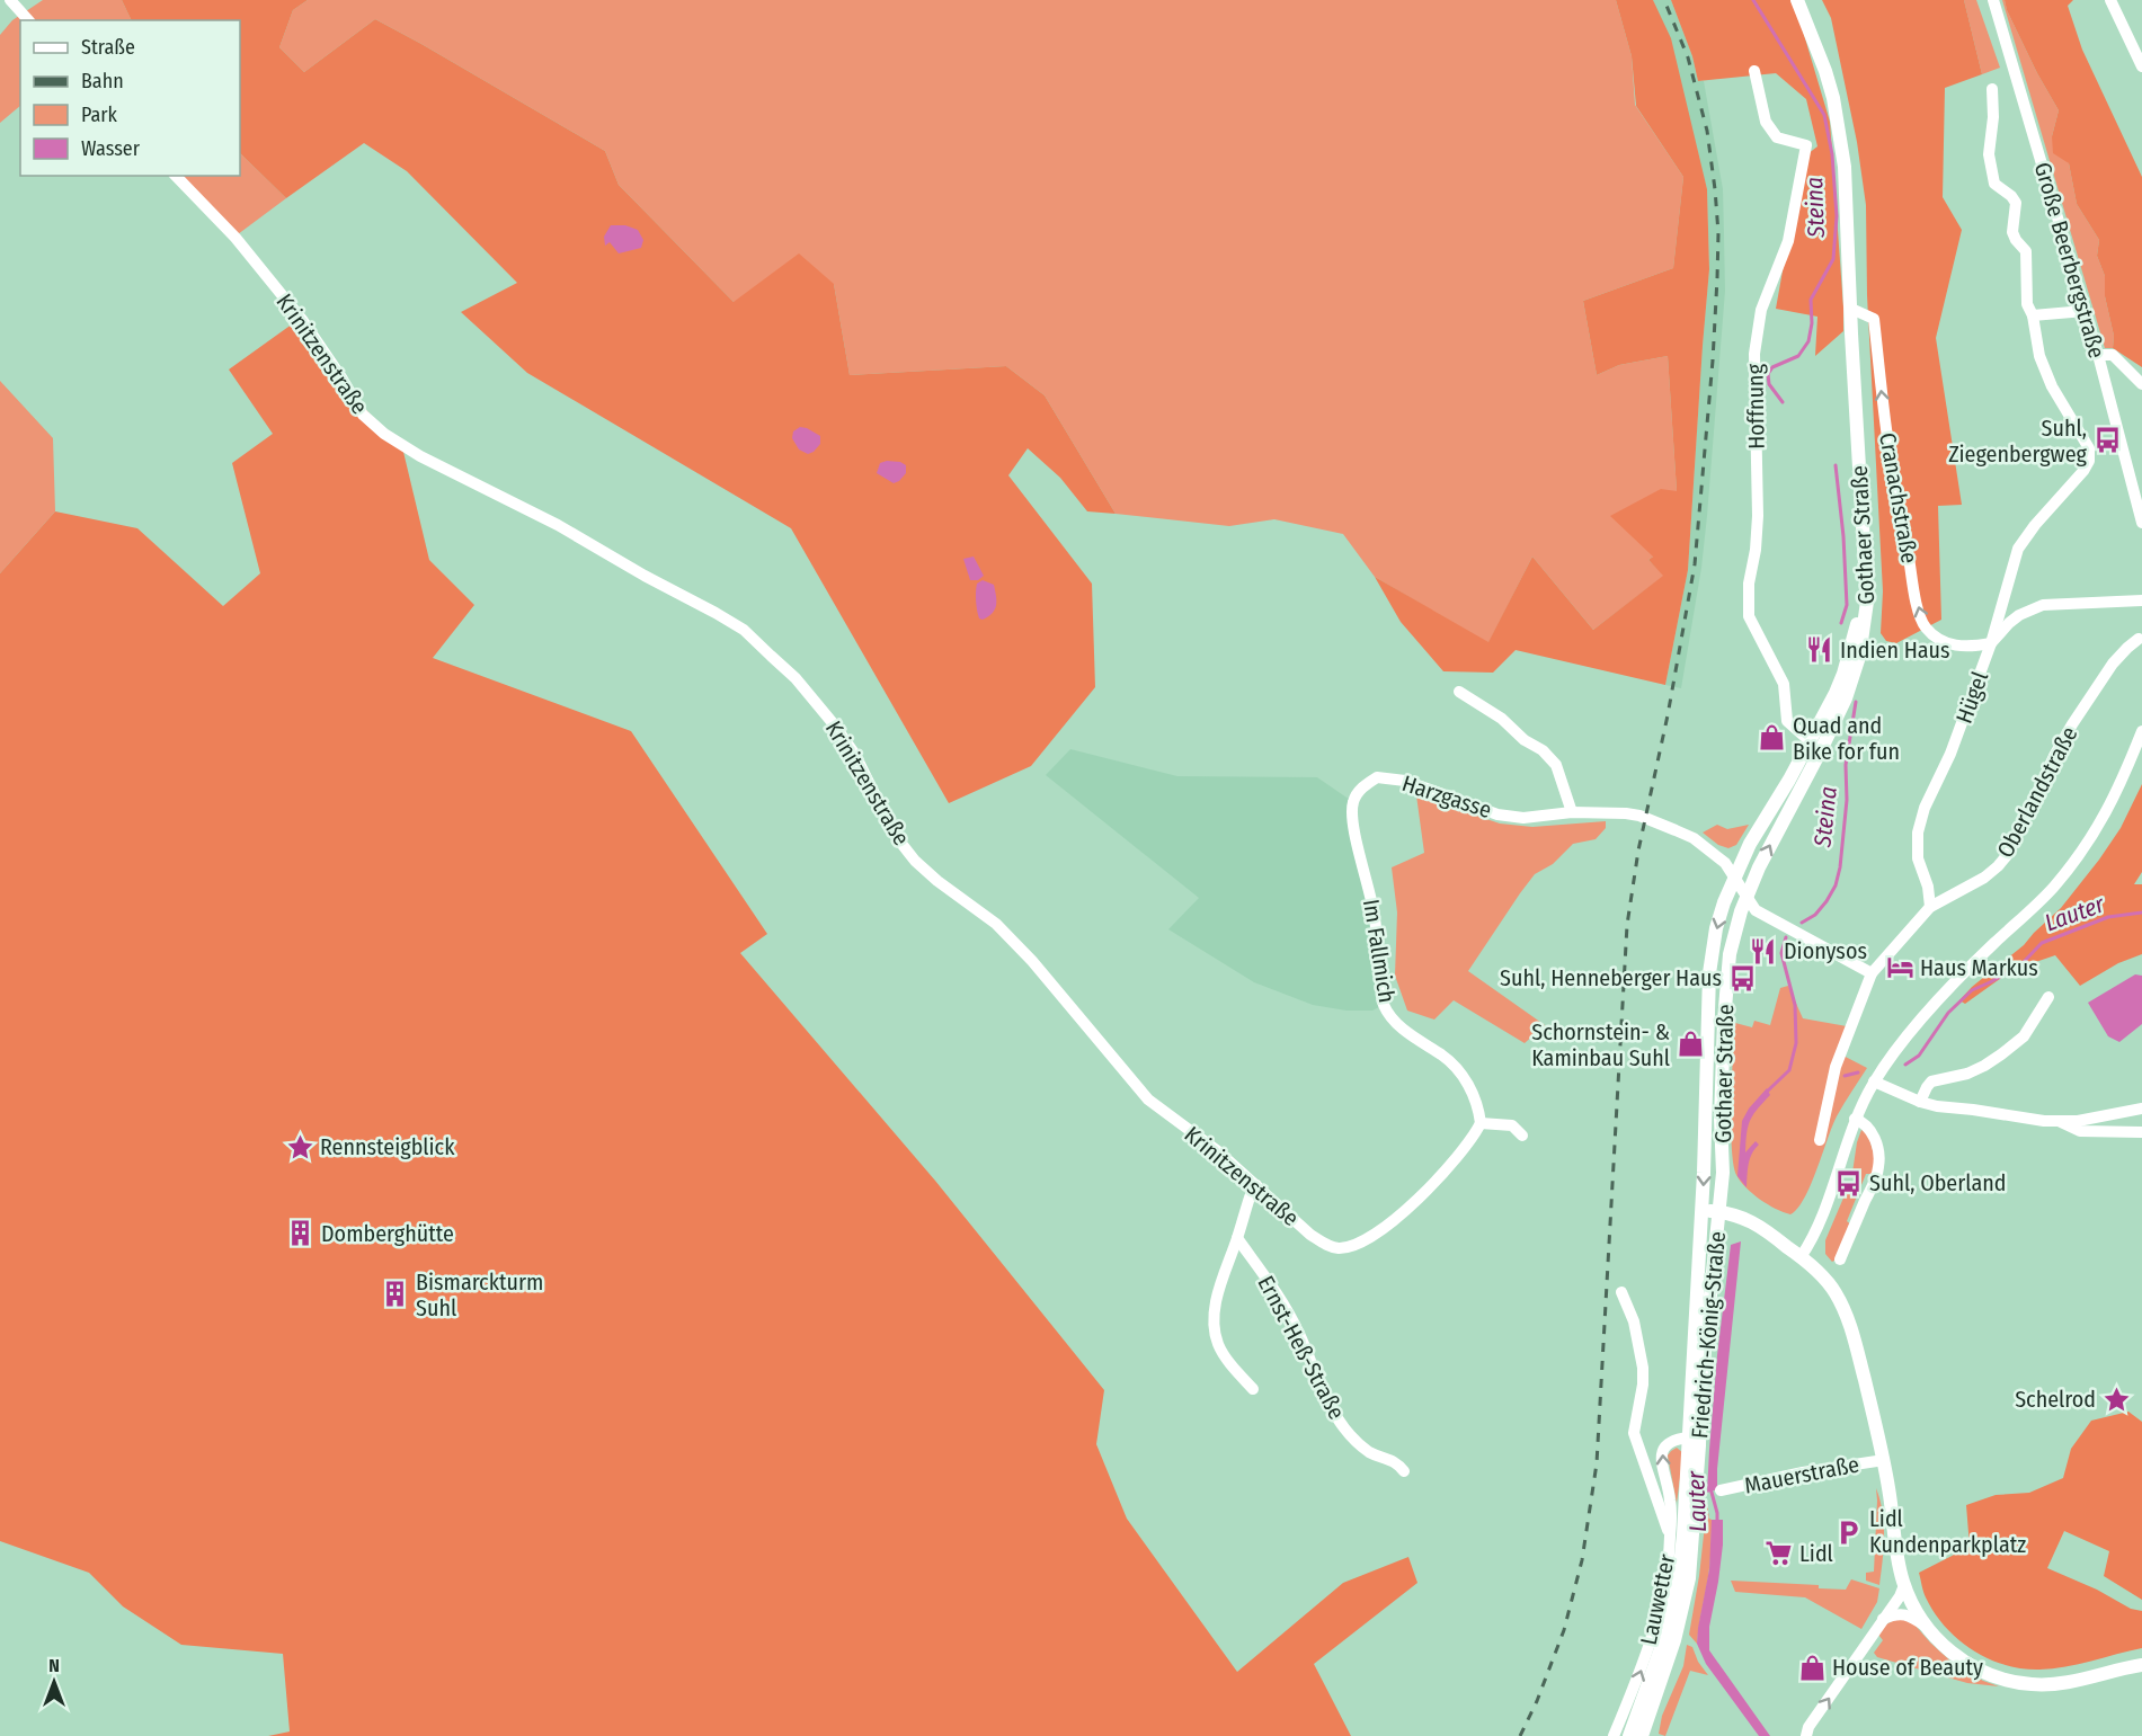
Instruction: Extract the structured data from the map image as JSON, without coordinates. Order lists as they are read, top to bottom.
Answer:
{
  "streets": {
    "main road": ["Gothaer Straße", "Friedrich-König-Straße"],
    "street": [
      "Große Beerbergstraße",
      "Krinitzenstraße",
      "Hoffnung",
      "Cranachstraße",
      "Hügel",
      "Oberlandstraße",
      "Harzgasse",
      "Im Fallmich",
      "Ernst-Heß-Straße",
      "Mauerstraße",
      "Lauwetter"
    ]
  },
  "crossings": [
    ["Krinitzenstraße", "Im Fallmich"],
    ["Krinitzenstraße", "Ernst-Heß-Straße"],
    ["Hoffnung", "Gothaer Straße"],
    ["Cranachstraße", "Gothaer Straße"],
    ["Cranachstraße", "Hügel"],
    ["Gothaer Straße", "Harzgasse"],
    ["Gothaer Straße", "Friedrich-König-Straße"],
    ["Gothaer Straße", "Lauwetter"],
    ["Hügel", "Oberlandstraße"],
    ["Oberlandstraße", "Harzgasse"],
    ["Harzgasse", "Im Fallmich"],
    ["Friedrich-König-Straße", "Lauwetter"]
  ],
  "one_way": ["Cranachstraße", "Lauwetter"],
  "water": ["Steina", "Lauter"],
  "places": {
    "bus stop": ["Suhl, Ziegenbergweg", "Suhl, Henneberger Haus", "Suhl, Oberland"],
    "restaurant": ["Indien Haus", "Dionysos"],
    "shop": ["Quad and Bike for fun", "Schornstein- & Kaminbau Suhl", "House of Beauty"],
    "hotel": ["Haus Markus"],
    "place": ["Rennsteigblick", "Schelrod"],
    "building": ["Domberghütte", "Bismarckturm Suhl"],
    "parking": ["Lidl Kundenparkplatz"],
    "supermarket": ["Lidl"]
  },
  "legend": [
    "Straße",
    "Bahn",
    "Park",
    "Wasser"
  ],
  "north": "top"
}
